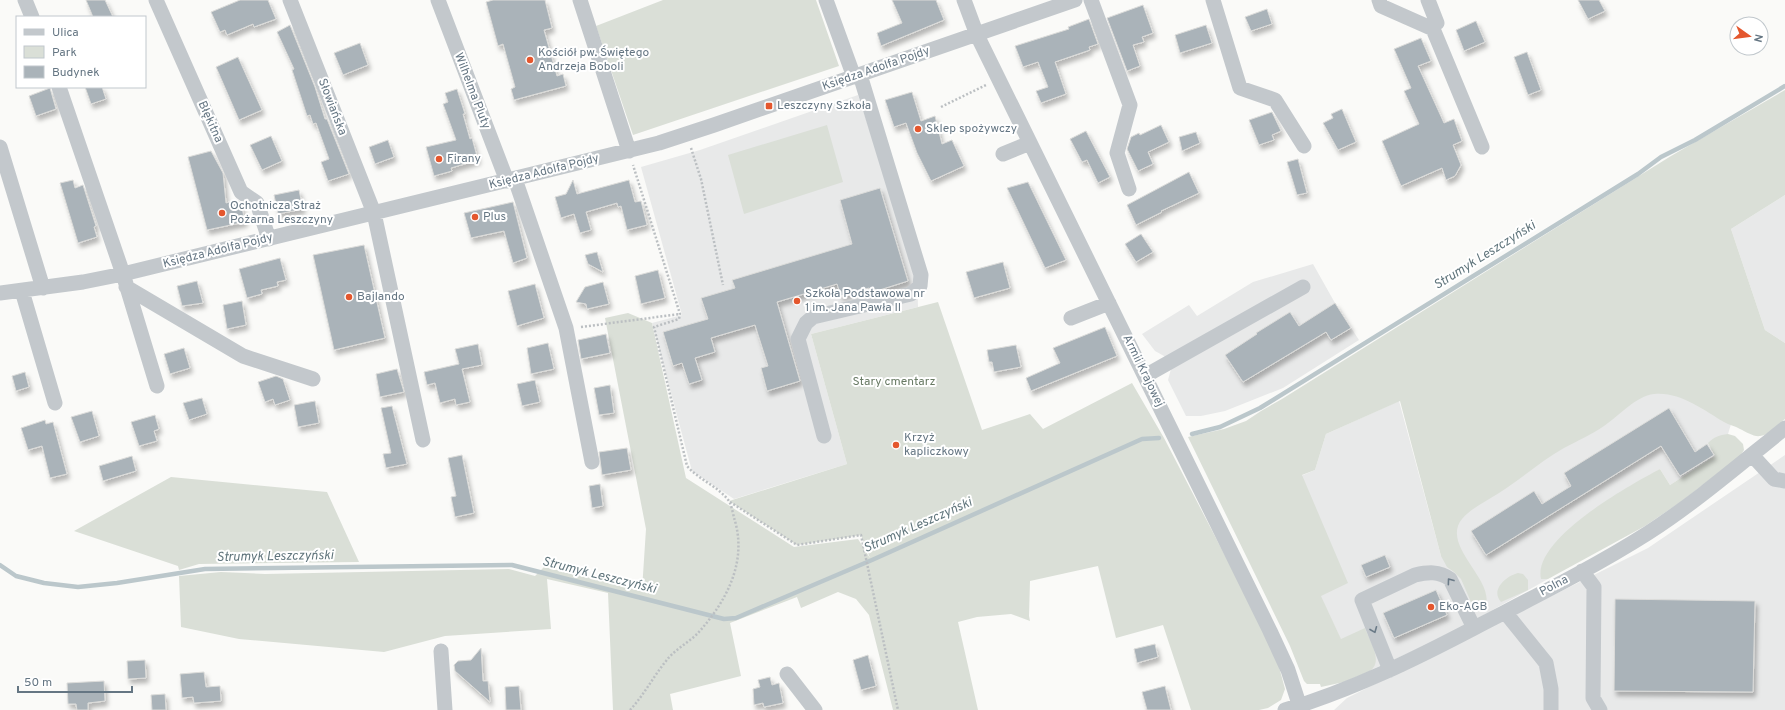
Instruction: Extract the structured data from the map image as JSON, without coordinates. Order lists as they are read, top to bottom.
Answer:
{
  "streets": {
    "street": [
      "Księdza Adolfa Pojdy",
      "Wilhelma Pluty",
      "Słowiańska",
      "Błękitna",
      "Armii Krajowej",
      "Polna"
    ]
  },
  "crossings": [
    ["Księdza Adolfa Pojdy", "Wilhelma Pluty"],
    ["Księdza Adolfa Pojdy", "Słowiańska"],
    ["Księdza Adolfa Pojdy", "Błękitna"],
    ["Księdza Adolfa Pojdy", "Armii Krajowej"],
    ["Armii Krajowej", "Polna"]
  ],
  "water": ["Strumyk Leszczyński"],
  "parks": ["Stary cmentarz"],
  "places": {
    "other": [
      "Kościół pw. Świętego Andrzeja Boboli",
      "Sklep spożywczy",
      "Firany",
      "Ochotnicza Straż Pożarna Leszczyny",
      "Plus",
      "Bajlando",
      "Szkoła Podstawowa nr 1 im. Jana Pawła II",
      "Krzyż kapliczkowy",
      "Eko-AGB"
    ],
    "transit": ["Leszczyny Szkoła"]
  },
  "legend": ["Ulica", "Park", "Budynek"],
  "scale_bar": "50 m",
  "north": "right"
}
